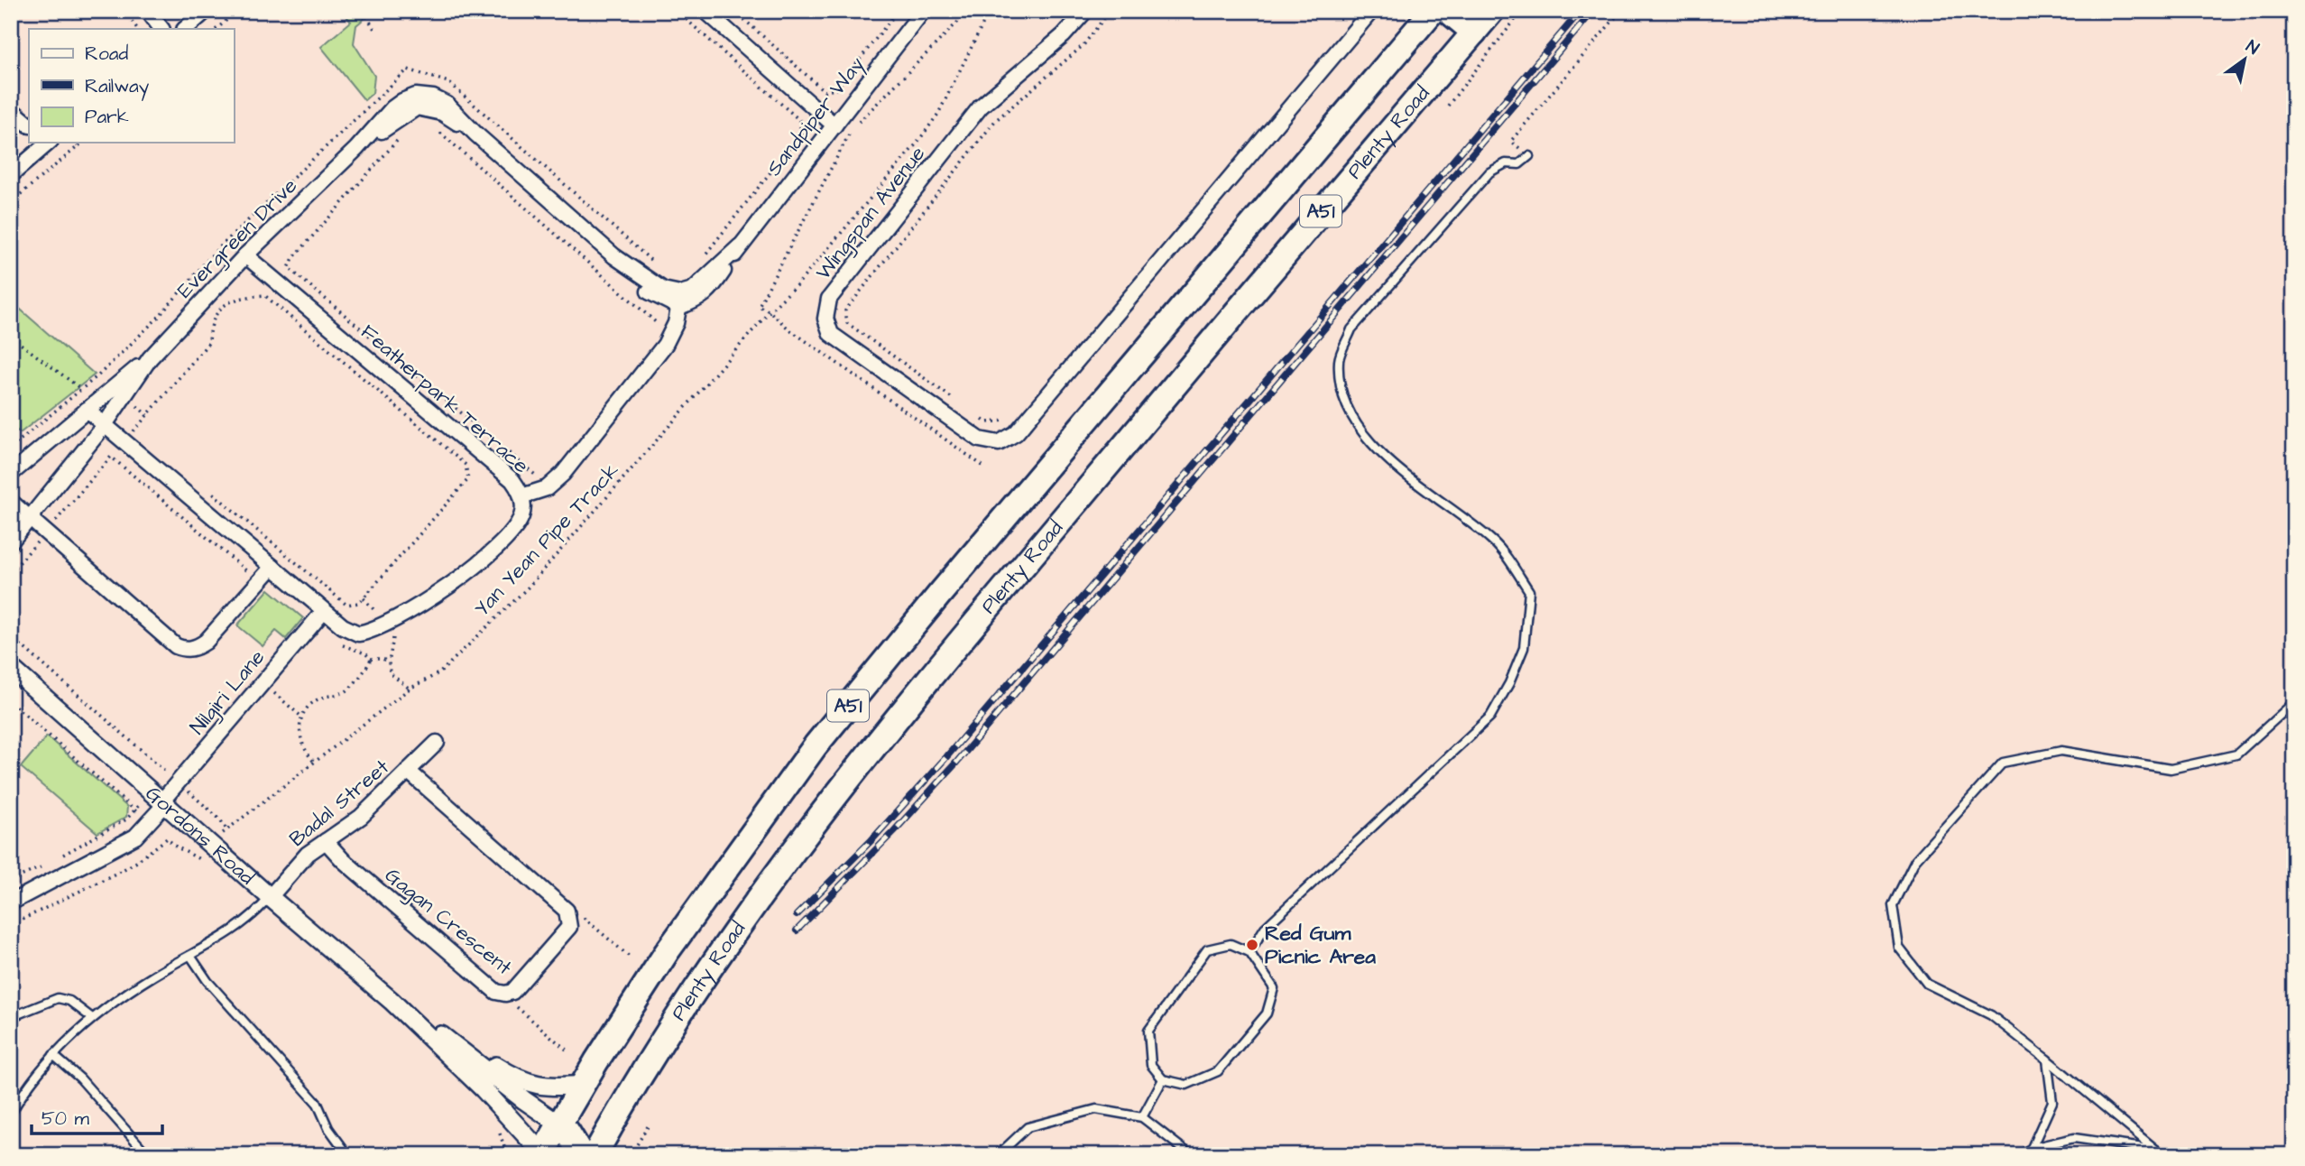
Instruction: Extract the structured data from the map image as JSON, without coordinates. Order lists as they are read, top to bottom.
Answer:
{
  "streets": {
    "highway": ["Plenty Road", "A51"],
    "street": [
      "Sandpiper Way",
      "Wingspan Avenue",
      "Evergreen Drive",
      "Featherpark Terrace",
      "Nilgiri Lane",
      "Badal Street",
      "Gordons Road",
      "Gagan Crescent"
    ],
    "path": ["Yan Yean Pipe Track"]
  },
  "crossings": [
    ["Sandpiper Way", "Evergreen Drive"],
    ["A51", "Gordons Road"],
    ["Evergreen Drive", "Featherpark Terrace"],
    ["Featherpark Terrace", "Nilgiri Lane"],
    ["Yan Yean Pipe Track", "Gordons Road"],
    ["Nilgiri Lane", "Gordons Road"],
    ["Badal Street", "Gordons Road"],
    ["Badal Street", "Gagan Crescent"]
  ],
  "places": ["Red Gum Picnic Area"],
  "legend": ["Road", "Railway", "Park"],
  "scale_bar": "50 m",
  "north": "top right"
}
